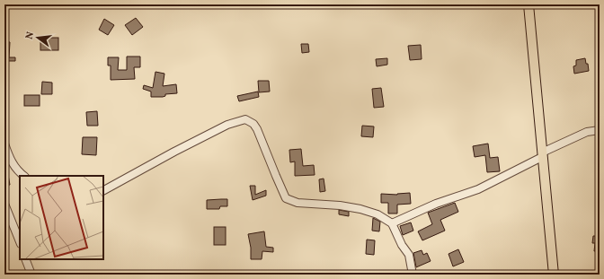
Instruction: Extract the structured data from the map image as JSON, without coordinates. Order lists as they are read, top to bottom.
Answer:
{
  "north": "left"
}
